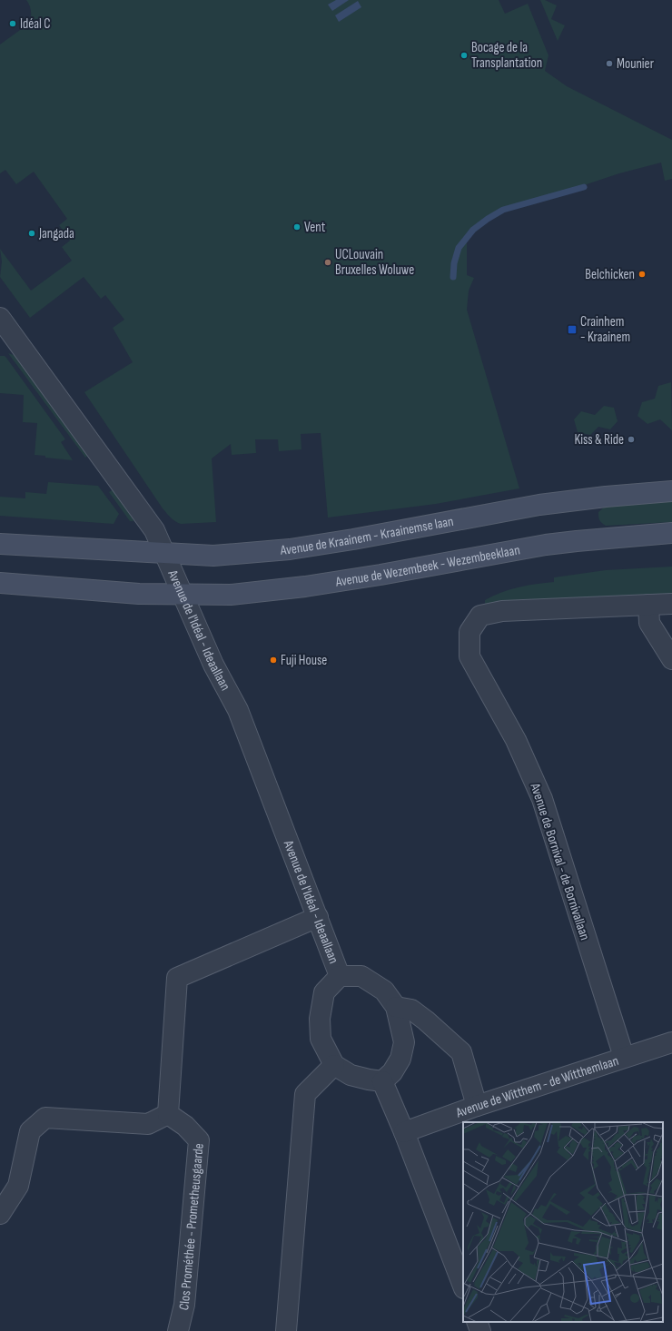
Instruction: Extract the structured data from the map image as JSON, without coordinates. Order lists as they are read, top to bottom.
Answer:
{
  "streets": {
    "main road": ["Avenue de Kraainem - Kraainemse laan", "Avenue de Wezembeek - Wezembeeklaan"],
    "street": [
      "Avenue de l'Idéal - Ideaallaan",
      "Avenue de Bornival - de Bornivallaan",
      "Avenue de Witthem - de Witthemlaan",
      "Clos Prométhée - Prometheusgaarde"
    ]
  },
  "crossings": [
    ["Avenue de Kraainem - Kraainemse laan", "Avenue de l'Idéal - Ideaallaan"],
    ["Avenue de Wezembeek - Wezembeeklaan", "Avenue de l'Idéal - Ideaallaan"],
    ["Avenue de Bornival - de Bornivallaan", "Avenue de Witthem - de Witthemlaan"]
  ],
  "places": {
    "other": [
      "Idéal C",
      "Bocage de la Transplantation",
      "Mounier",
      "Vent",
      "Jangada",
      "UCLouvain Bruxelles Woluwe",
      "Belchicken",
      "Kiss & Ride",
      "Fuji House"
    ],
    "transit": ["Crainhem - Kraainem"]
  }
}
